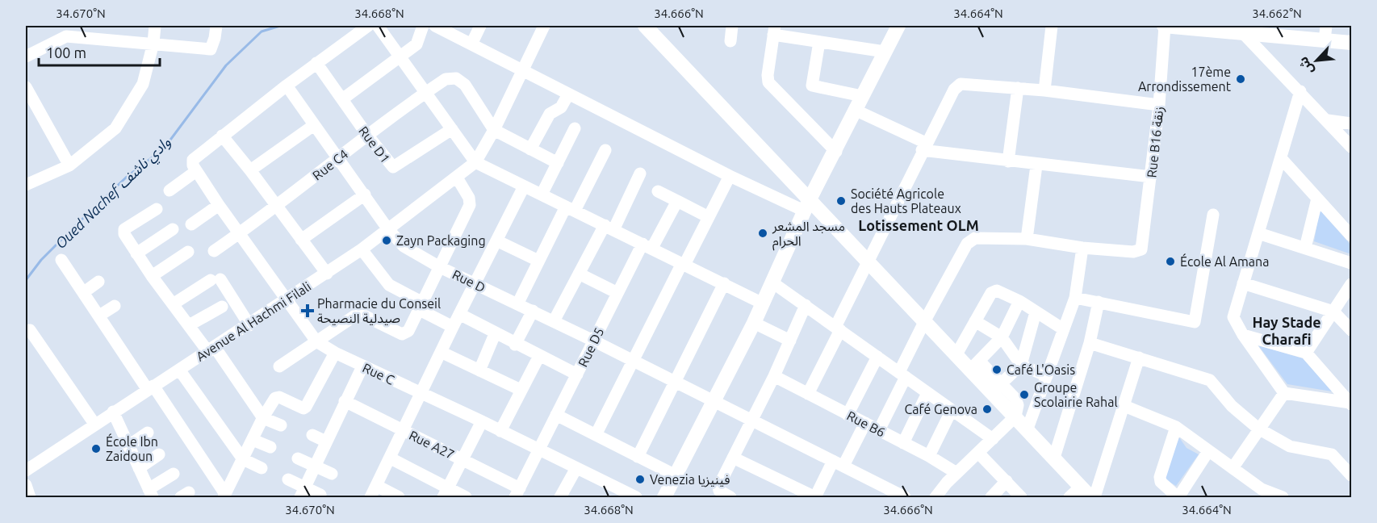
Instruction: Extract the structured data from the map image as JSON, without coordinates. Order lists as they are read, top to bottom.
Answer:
{
  "streets": {
    "street": [
      "Rue B16 زنقة",
      "Rue D1",
      "Rue C4",
      "Rue D",
      "Avenue Al Hachmi Filali",
      "Rue D5",
      "Rue C",
      "Rue B6",
      "Rue A27"
    ]
  },
  "crossings": [
    ["Rue D1", "Rue C4"],
    ["Rue C4", "Rue D"],
    ["Rue C4", "Rue C"],
    ["Rue D", "Avenue Al Hachmi Filali"],
    ["Rue D", "Rue D5"],
    ["Avenue Al Hachmi Filali", "Rue C"],
    ["Rue D5", "Rue C"],
    ["Rue D5", "Rue A27"]
  ],
  "districts": ["Lotissement OLM", "Hay Stade Charafi"],
  "water": ["Oued Nachef وادي ناشف"],
  "places": {
    "other": [
      "17ème Arrondissement",
      "Société Agricole des Hauts Plateaux",
      "مسجد المشعر الحرام",
      "Zayn Packaging",
      "École Al Amana",
      "Café L'Oasis",
      "Groupe Scolairie Rahal",
      "Café Genova",
      "École Ibn Zaidoun",
      "Venezia فينيزيا"
    ],
    "health": ["Pharmacie du Conseil صيدلية النصيحة"]
  },
  "scale_bar": "100 m",
  "north": "bottom left",
  "coordinates": [
    "34.670°N",
    "34.668°N",
    "34.666°N",
    "34.664°N",
    "34.662°N"
  ]
}
